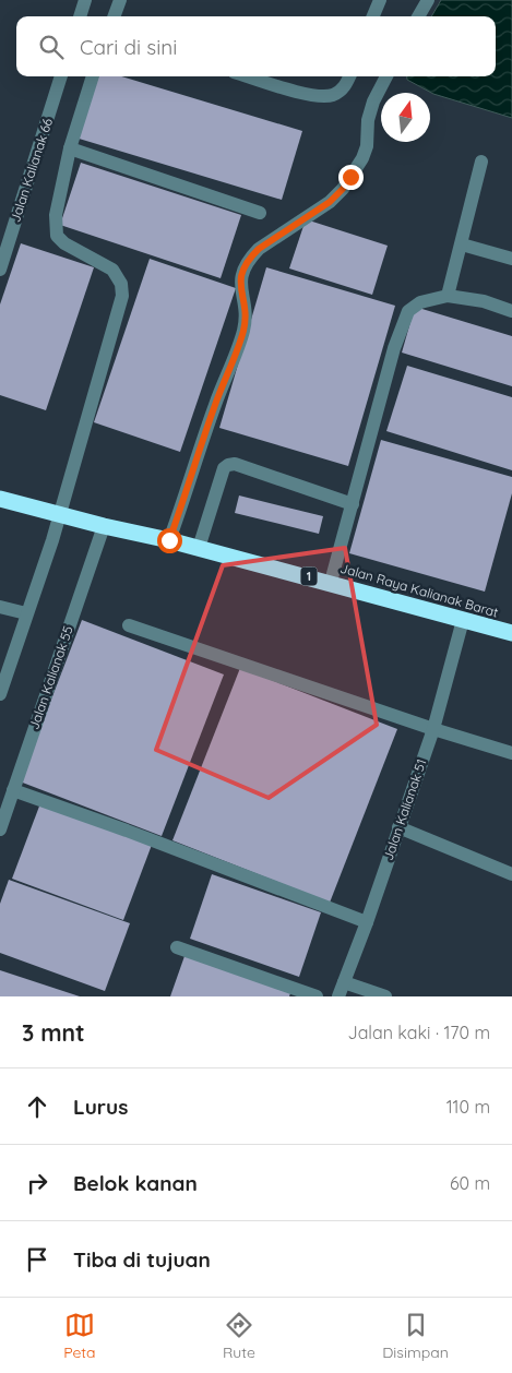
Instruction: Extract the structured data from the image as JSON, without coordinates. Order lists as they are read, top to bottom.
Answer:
{
  "streets": {
    "highway": ["1", "Jalan Raya Kalianak Barat"],
    "lane": ["Jalan Kalianak 66", "Jalan Kalianak 55", "Jalan Kalianak 51"]
  },
  "crossings": [
    ["Jalan Raya Kalianak Barat", "Jalan Kalianak 55"],
    ["Jalan Raya Kalianak Barat", "Jalan Kalianak 51"]
  ],
  "north": "top",
  "page": {
    "search": "Cari di sini",
    "heading": ["3 mnt", "Jalan kaki · 170 m"],
    "list": [
      ["Lurus", "110 m"],
      ["Belok kanan", "60 m"],
      "Tiba di tujuan"
    ],
    "nav": ["Peta", "Rute", "Disimpan"]
  }
}
